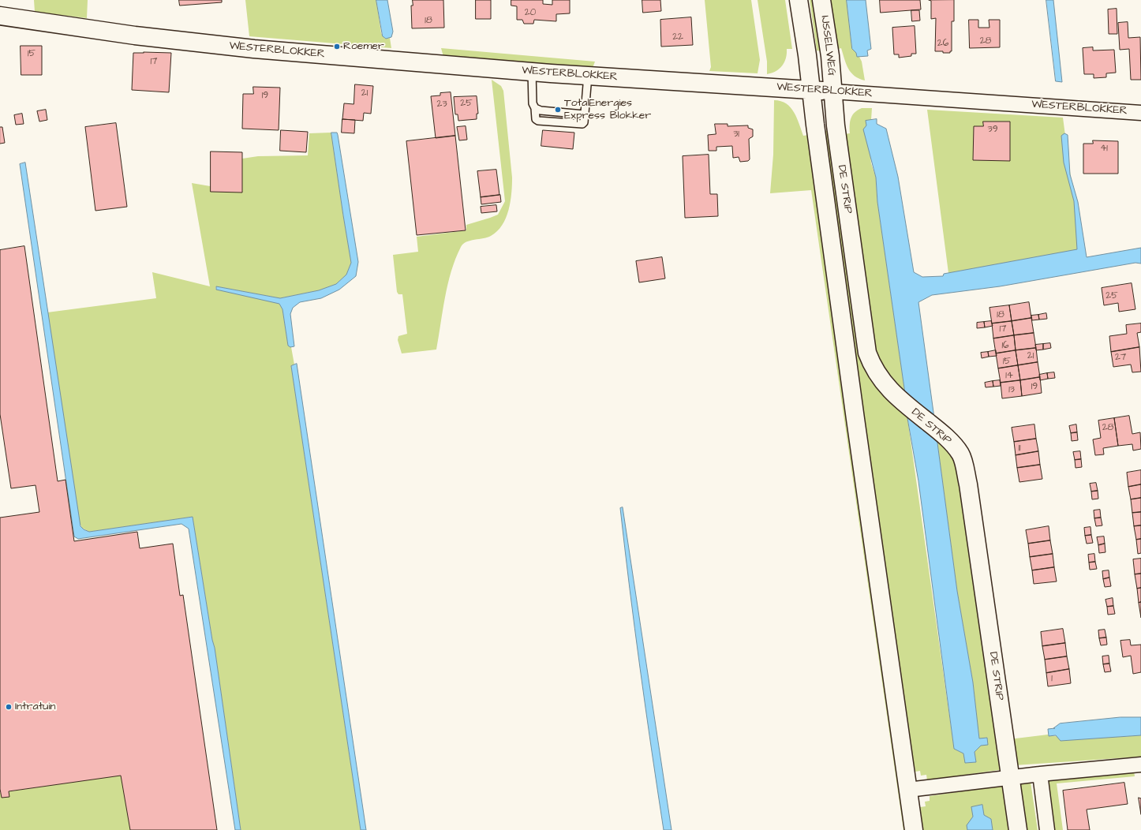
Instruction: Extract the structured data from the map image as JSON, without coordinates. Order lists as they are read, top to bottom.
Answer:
{
  "streets": {
    "street": ["IJSSELWEG", "WESTERBLOKKER", "DE STRIP"]
  },
  "crossings": [
    ["IJSSELWEG", "WESTERBLOKKER"],
    ["IJSSELWEG", "DE STRIP"],
    ["WESTERBLOKKER", "DE STRIP"]
  ],
  "places": ["Roemer", "TotalEnergies Express Blokker", "Intratuin"],
  "house_numbers": [
    "20",
    "18",
    "22",
    "28",
    "26",
    "15",
    "17",
    "21",
    "19",
    "25",
    "23",
    "39",
    "31",
    "41",
    "25",
    "18",
    "17",
    "16",
    "21",
    "27",
    "15",
    "14",
    "19",
    "13",
    "28",
    "11",
    "1"
  ]
}
